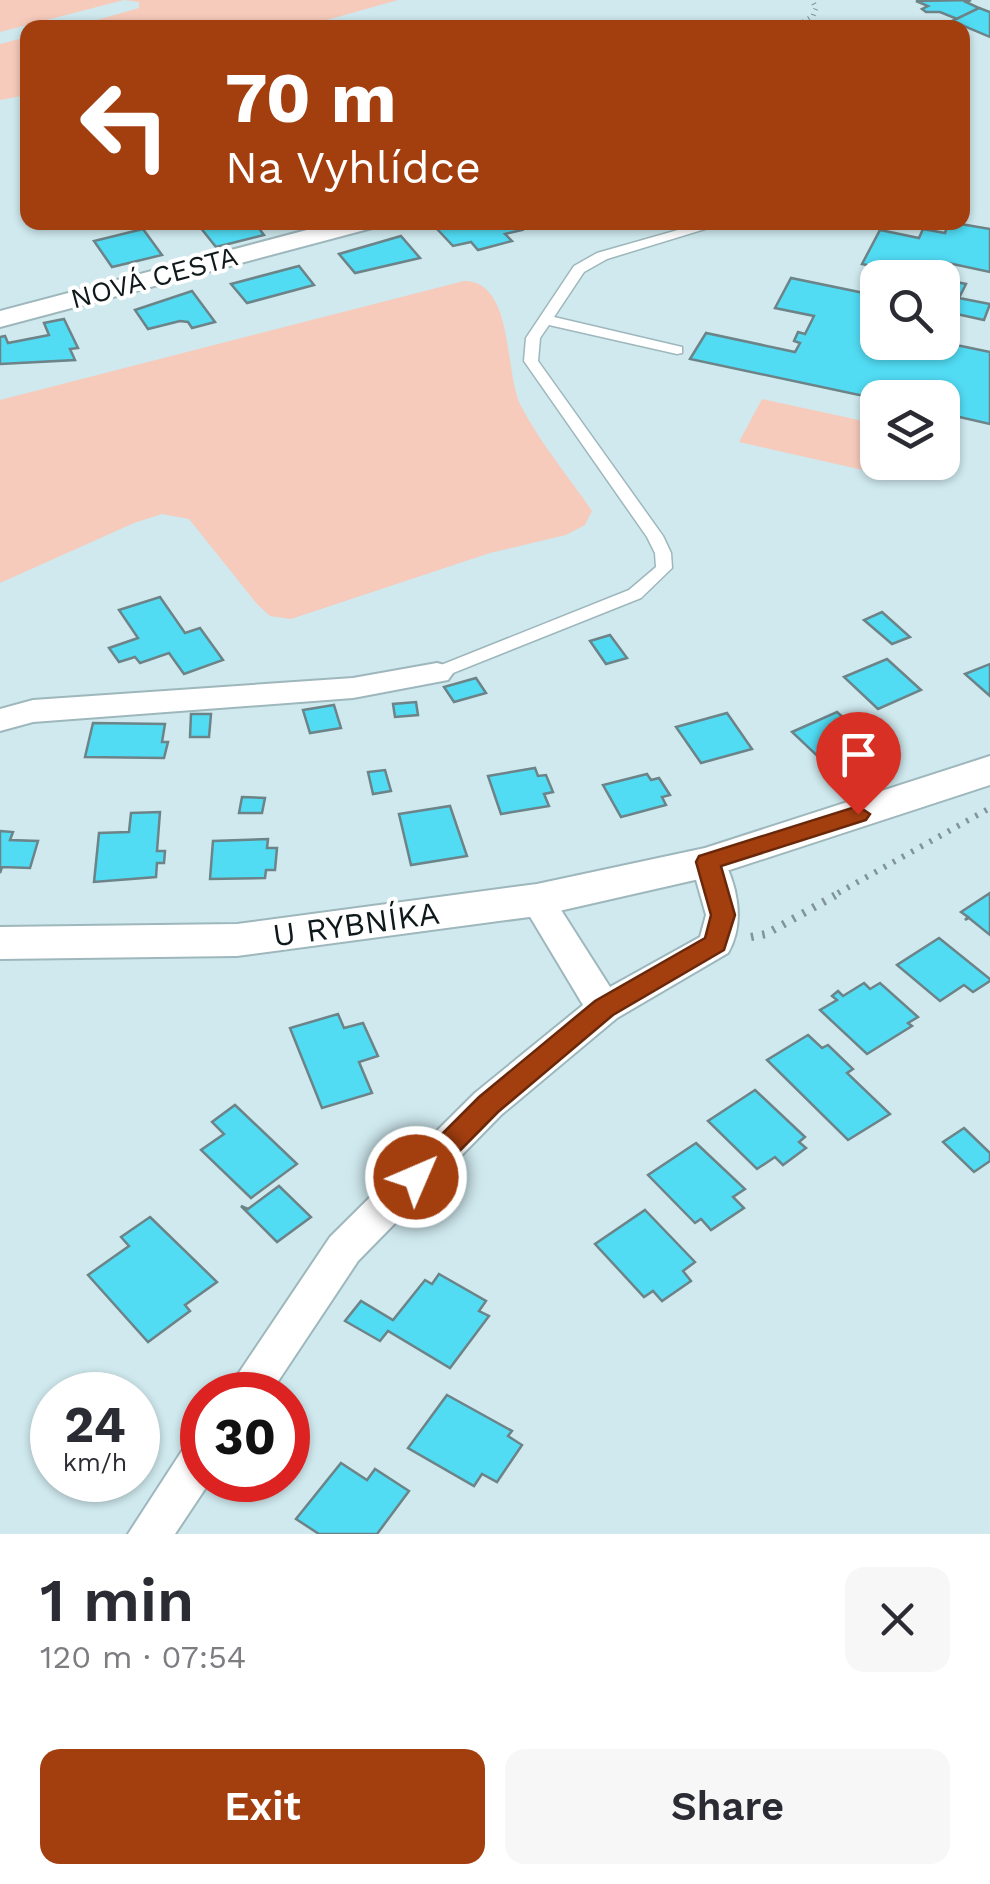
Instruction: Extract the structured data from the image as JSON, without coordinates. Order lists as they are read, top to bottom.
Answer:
{
  "streets": {
    "street": ["NOVÁ CESTA", "U RYBNÍKA"]
  },
  "page": {
    "turn": ["70 m", "Na Vyhlídce"],
    "speed": "24 km/h",
    "limit": "30",
    "heading": ["1 min", "120 m · 07:54"],
    "buttons": ["Exit", "Share"]
  }
}
